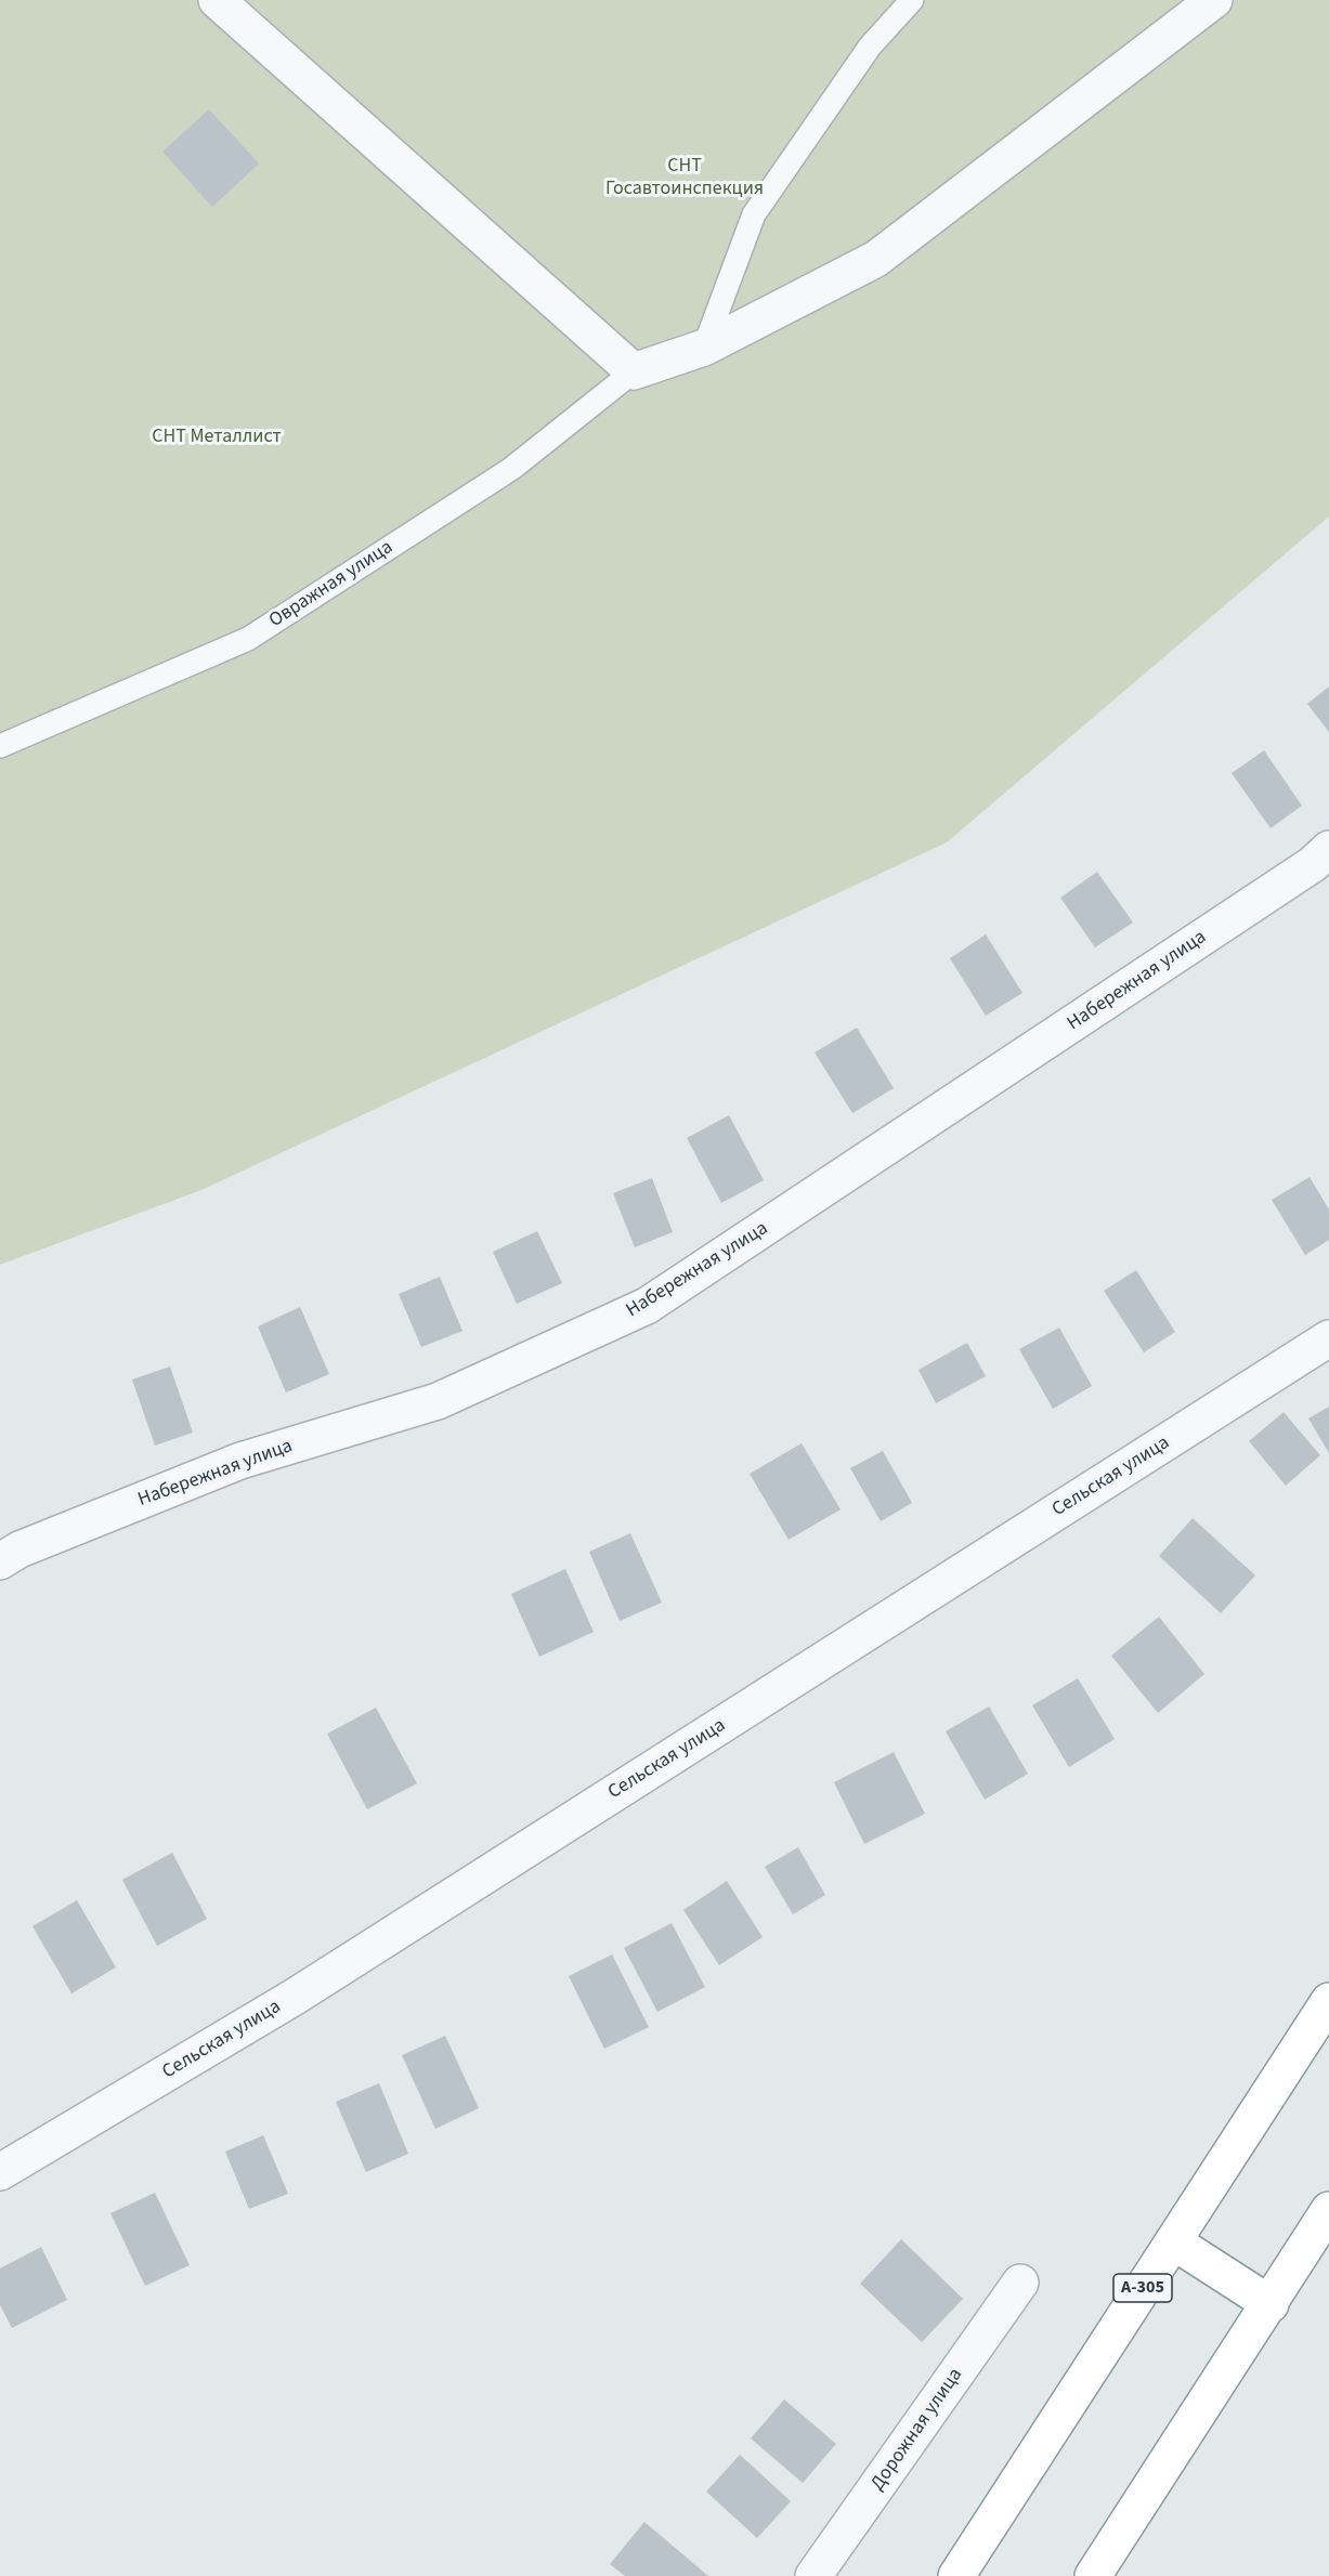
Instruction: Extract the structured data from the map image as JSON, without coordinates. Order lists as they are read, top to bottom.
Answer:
{
  "streets": {
    "highway": ["А-305"],
    "street": ["Набережная улица", "Сельская улица", "Дорожная улица"],
    "lane": ["Овражная улица"]
  },
  "parks": ["СНТ Госавтоинспекция", "СНТ Металлист"]
}
